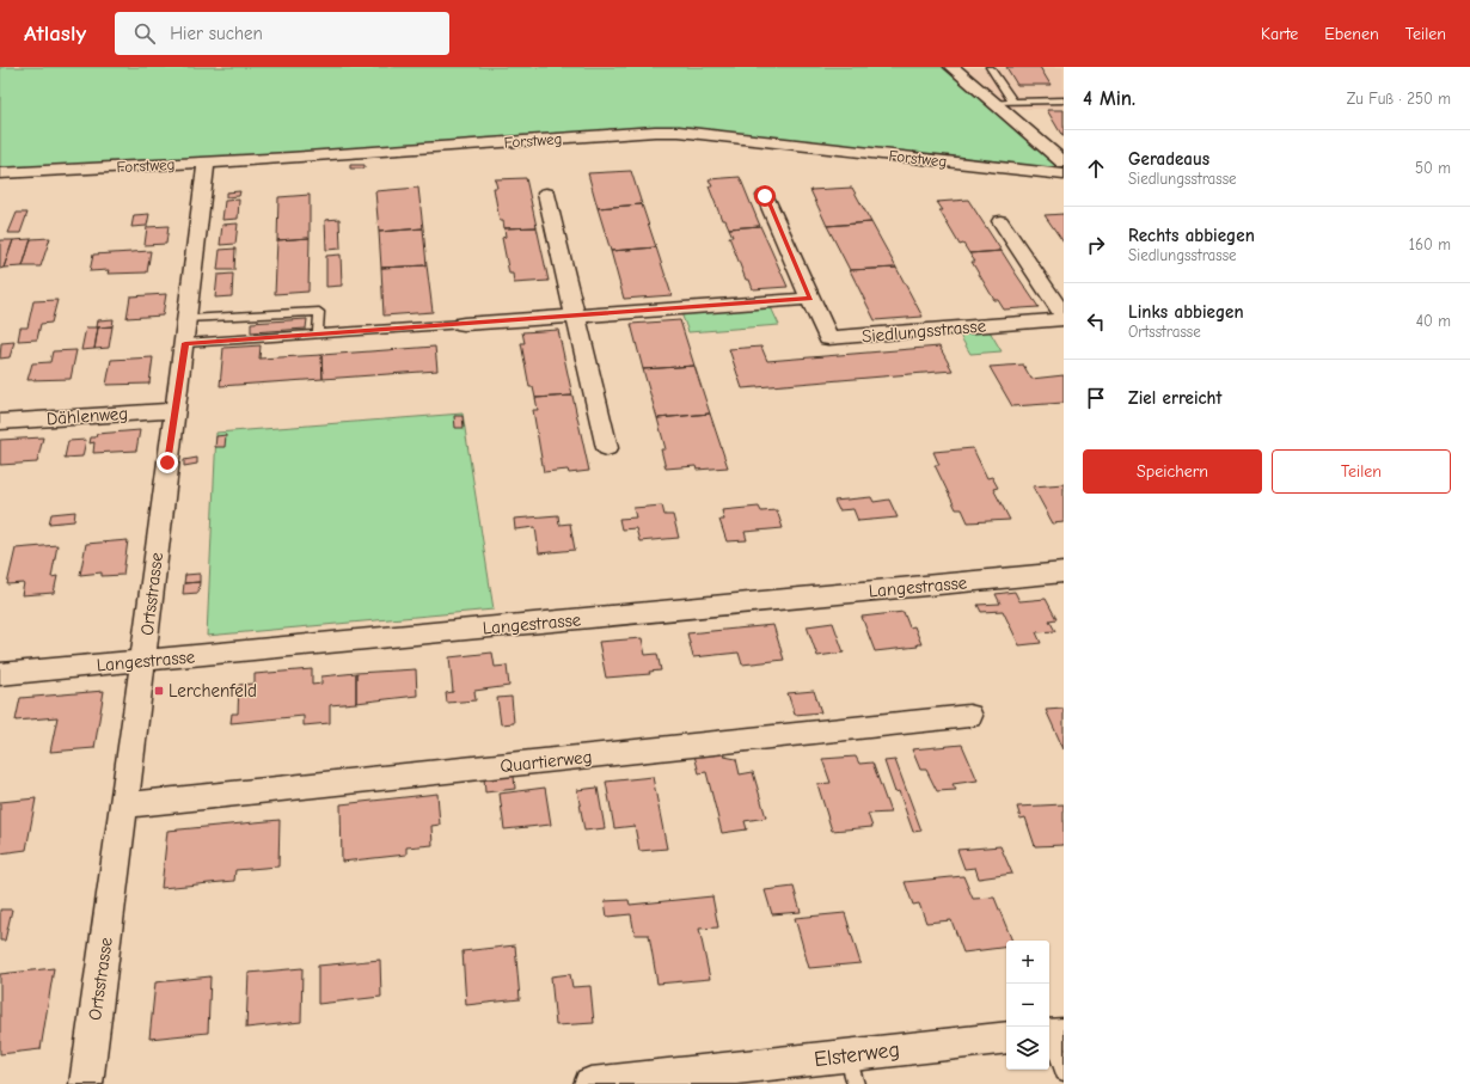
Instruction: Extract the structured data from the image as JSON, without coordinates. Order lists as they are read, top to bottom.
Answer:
{
  "streets": {
    "street": [
      "Forstweg",
      "Siedlungsstrasse",
      "Dählenweg",
      "Langestrasse",
      "Ortsstrasse",
      "Quartierweg",
      "Elsterweg"
    ]
  },
  "crossings": [
    ["Forstweg", "Ortsstrasse"],
    ["Dählenweg", "Ortsstrasse"],
    ["Langestrasse", "Ortsstrasse"],
    ["Ortsstrasse", "Quartierweg"]
  ],
  "places": {
    "transit": ["Lerchenfeld"]
  },
  "page": {
    "header": "Atlasly",
    "search": "Hier suchen",
    "nav": ["Karte", "Ebenen", "Teilen"],
    "heading": ["4 Min.", "Zu Fuß · 250 m"],
    "list": [
      ["Geradeaus", "Siedlungsstrasse", "50 m"],
      ["Rechts abbiegen", "Siedlungsstrasse", "160 m"],
      ["Links abbiegen", "Ortsstrasse", "40 m"],
      "Ziel erreicht"
    ],
    "buttons": ["Speichern", "Teilen"],
    "map_buttons": ["+", "−"]
  }
}
